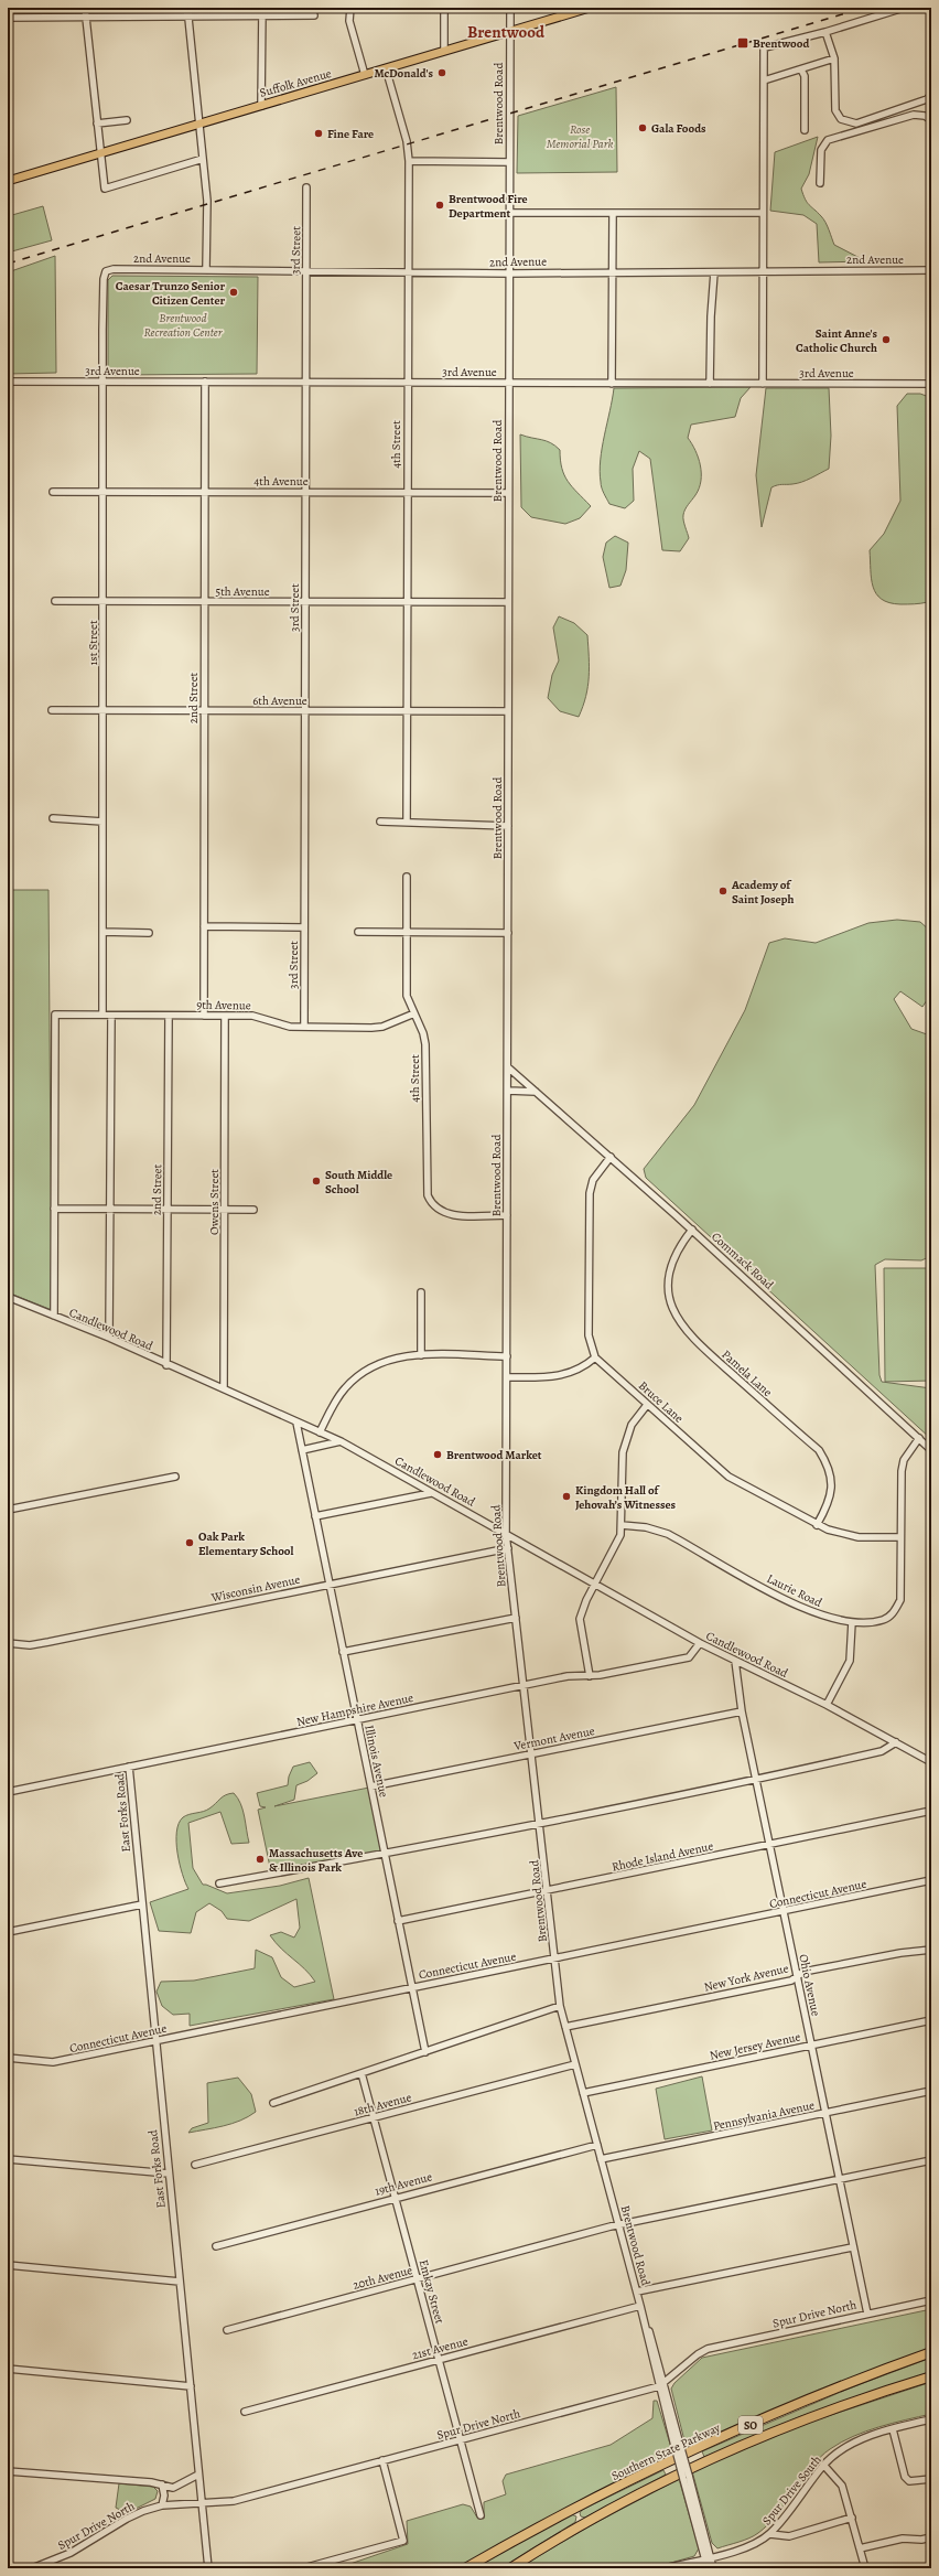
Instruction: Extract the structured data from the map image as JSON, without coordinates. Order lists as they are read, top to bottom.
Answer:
{
  "streets": {
    "highway": ["SO", "Southern State Parkway"],
    "main road": ["Suffolk Avenue"],
    "street": [
      "Brentwood Road",
      "3rd Street",
      "2nd Avenue",
      "3rd Avenue",
      "4th Street",
      "4th Avenue",
      "5th Avenue",
      "1st Street",
      "2nd Street",
      "6th Avenue",
      "9th Avenue",
      "Owens Street",
      "Commack Road",
      "Candlewood Road",
      "Pamela Lane",
      "Bruce Lane",
      "Wisconsin Avenue",
      "Laurie Road",
      "New Hampshire Avenue",
      "Vermont Avenue",
      "Illinois Avenue",
      "East Forks Road",
      "Rhode Island Avenue",
      "Connecticut Avenue",
      "New York Avenue",
      "Ohio Avenue",
      "New Jersey Avenue",
      "18th Avenue",
      "Pennsylvania Avenue",
      "19th Avenue",
      "20th Avenue",
      "Emkay Street",
      "Spur Drive North",
      "21st Avenue",
      "Spur Drive South"
    ]
  },
  "crossings": [
    ["Suffolk Avenue", "Brentwood Road"],
    ["Suffolk Avenue", "4th Street"],
    ["Brentwood Road", "2nd Avenue"],
    ["Brentwood Road", "3rd Avenue"],
    ["Brentwood Road", "4th Street"],
    ["Brentwood Road", "4th Avenue"],
    ["Brentwood Road", "5th Avenue"],
    ["Brentwood Road", "6th Avenue"],
    ["Brentwood Road", "Commack Road"],
    ["Brentwood Road", "Candlewood Road"],
    ["Brentwood Road", "Wisconsin Avenue"],
    ["Brentwood Road", "New Hampshire Avenue"],
    ["Brentwood Road", "Vermont Avenue"],
    ["Brentwood Road", "Rhode Island Avenue"],
    ["Brentwood Road", "Connecticut Avenue"],
    ["Brentwood Road", "New York Avenue"],
    ["Brentwood Road", "New Jersey Avenue"],
    ["Brentwood Road", "18th Avenue"],
    ["Brentwood Road", "Pennsylvania Avenue"],
    ["Brentwood Road", "19th Avenue"],
    ["Brentwood Road", "20th Avenue"],
    ["Brentwood Road", "Spur Drive North"],
    ["Brentwood Road", "21st Avenue"],
    ["Brentwood Road", "Spur Drive South"],
    ["3rd Street", "2nd Avenue"],
    ["3rd Street", "3rd Avenue"],
    ["3rd Street", "4th Avenue"],
    ["3rd Street", "5th Avenue"],
    ["3rd Street", "6th Avenue"],
    ["3rd Street", "9th Avenue"],
    ["2nd Avenue", "4th Street"],
    ["2nd Avenue", "1st Street"],
    ["3rd Avenue", "4th Street"],
    ["3rd Avenue", "1st Street"],
    ["3rd Avenue", "2nd Street"],
    ["4th Street", "4th Avenue"],
    ["4th Street", "5th Avenue"],
    ["4th Street", "6th Avenue"],
    ["4th Street", "9th Avenue"],
    ["4th Avenue", "1st Street"],
    ["4th Avenue", "2nd Street"],
    ["5th Avenue", "1st Street"],
    ["5th Avenue", "2nd Street"],
    ["1st Street", "6th Avenue"],
    ["1st Street", "9th Avenue"],
    ["2nd Street", "6th Avenue"],
    ["2nd Street", "9th Avenue"],
    ["2nd Street", "Candlewood Road"],
    ["9th Avenue", "Owens Street"],
    ["Owens Street", "Candlewood Road"],
    ["Commack Road", "Pamela Lane"],
    ["Commack Road", "Laurie Road"],
    ["Candlewood Road", "New Hampshire Avenue"],
    ["Candlewood Road", "Illinois Avenue"],
    ["Candlewood Road", "Ohio Avenue"],
    ["Pamela Lane", "Bruce Lane"],
    ["Bruce Lane", "Laurie Road"],
    ["Wisconsin Avenue", "Illinois Avenue"],
    ["New Hampshire Avenue", "Illinois Avenue"],
    ["New Hampshire Avenue", "East Forks Road"],
    ["Vermont Avenue", "Illinois Avenue"],
    ["Vermont Avenue", "Ohio Avenue"],
    ["Illinois Avenue", "Rhode Island Avenue"],
    ["Illinois Avenue", "Connecticut Avenue"],
    ["East Forks Road", "Connecticut Avenue"],
    ["East Forks Road", "Spur Drive North"],
    ["Rhode Island Avenue", "Ohio Avenue"],
    ["Connecticut Avenue", "Ohio Avenue"],
    ["New York Avenue", "Ohio Avenue"],
    ["Ohio Avenue", "New Jersey Avenue"],
    ["Ohio Avenue", "Pennsylvania Avenue"],
    ["Ohio Avenue", "20th Avenue"],
    ["Ohio Avenue", "Spur Drive North"],
    ["18th Avenue", "Emkay Street"],
    ["19th Avenue", "Emkay Street"],
    ["20th Avenue", "Emkay Street"],
    ["Emkay Street", "Spur Drive North"],
    ["Emkay Street", "21st Avenue"]
  ],
  "districts": ["Brentwood"],
  "parks": ["Rose Memorial Park", "Brentwood Recreation Center"],
  "places": {
    "transit": ["Brentwood"],
    "other": [
      "McDonald's",
      "Gala Foods",
      "Fine Fare",
      "Brentwood Fire Department",
      "Caesar Trunzo Senior Citizen Center",
      "Saint Anne's Catholic Church",
      "Academy of Saint Joseph",
      "South Middle School",
      "Brentwood Market",
      "Kingdom Hall of Jehovah’s Witnesses",
      "Oak Park Elementary School",
      "Massachusetts Ave & Illinois Park"
    ]
  }
}
